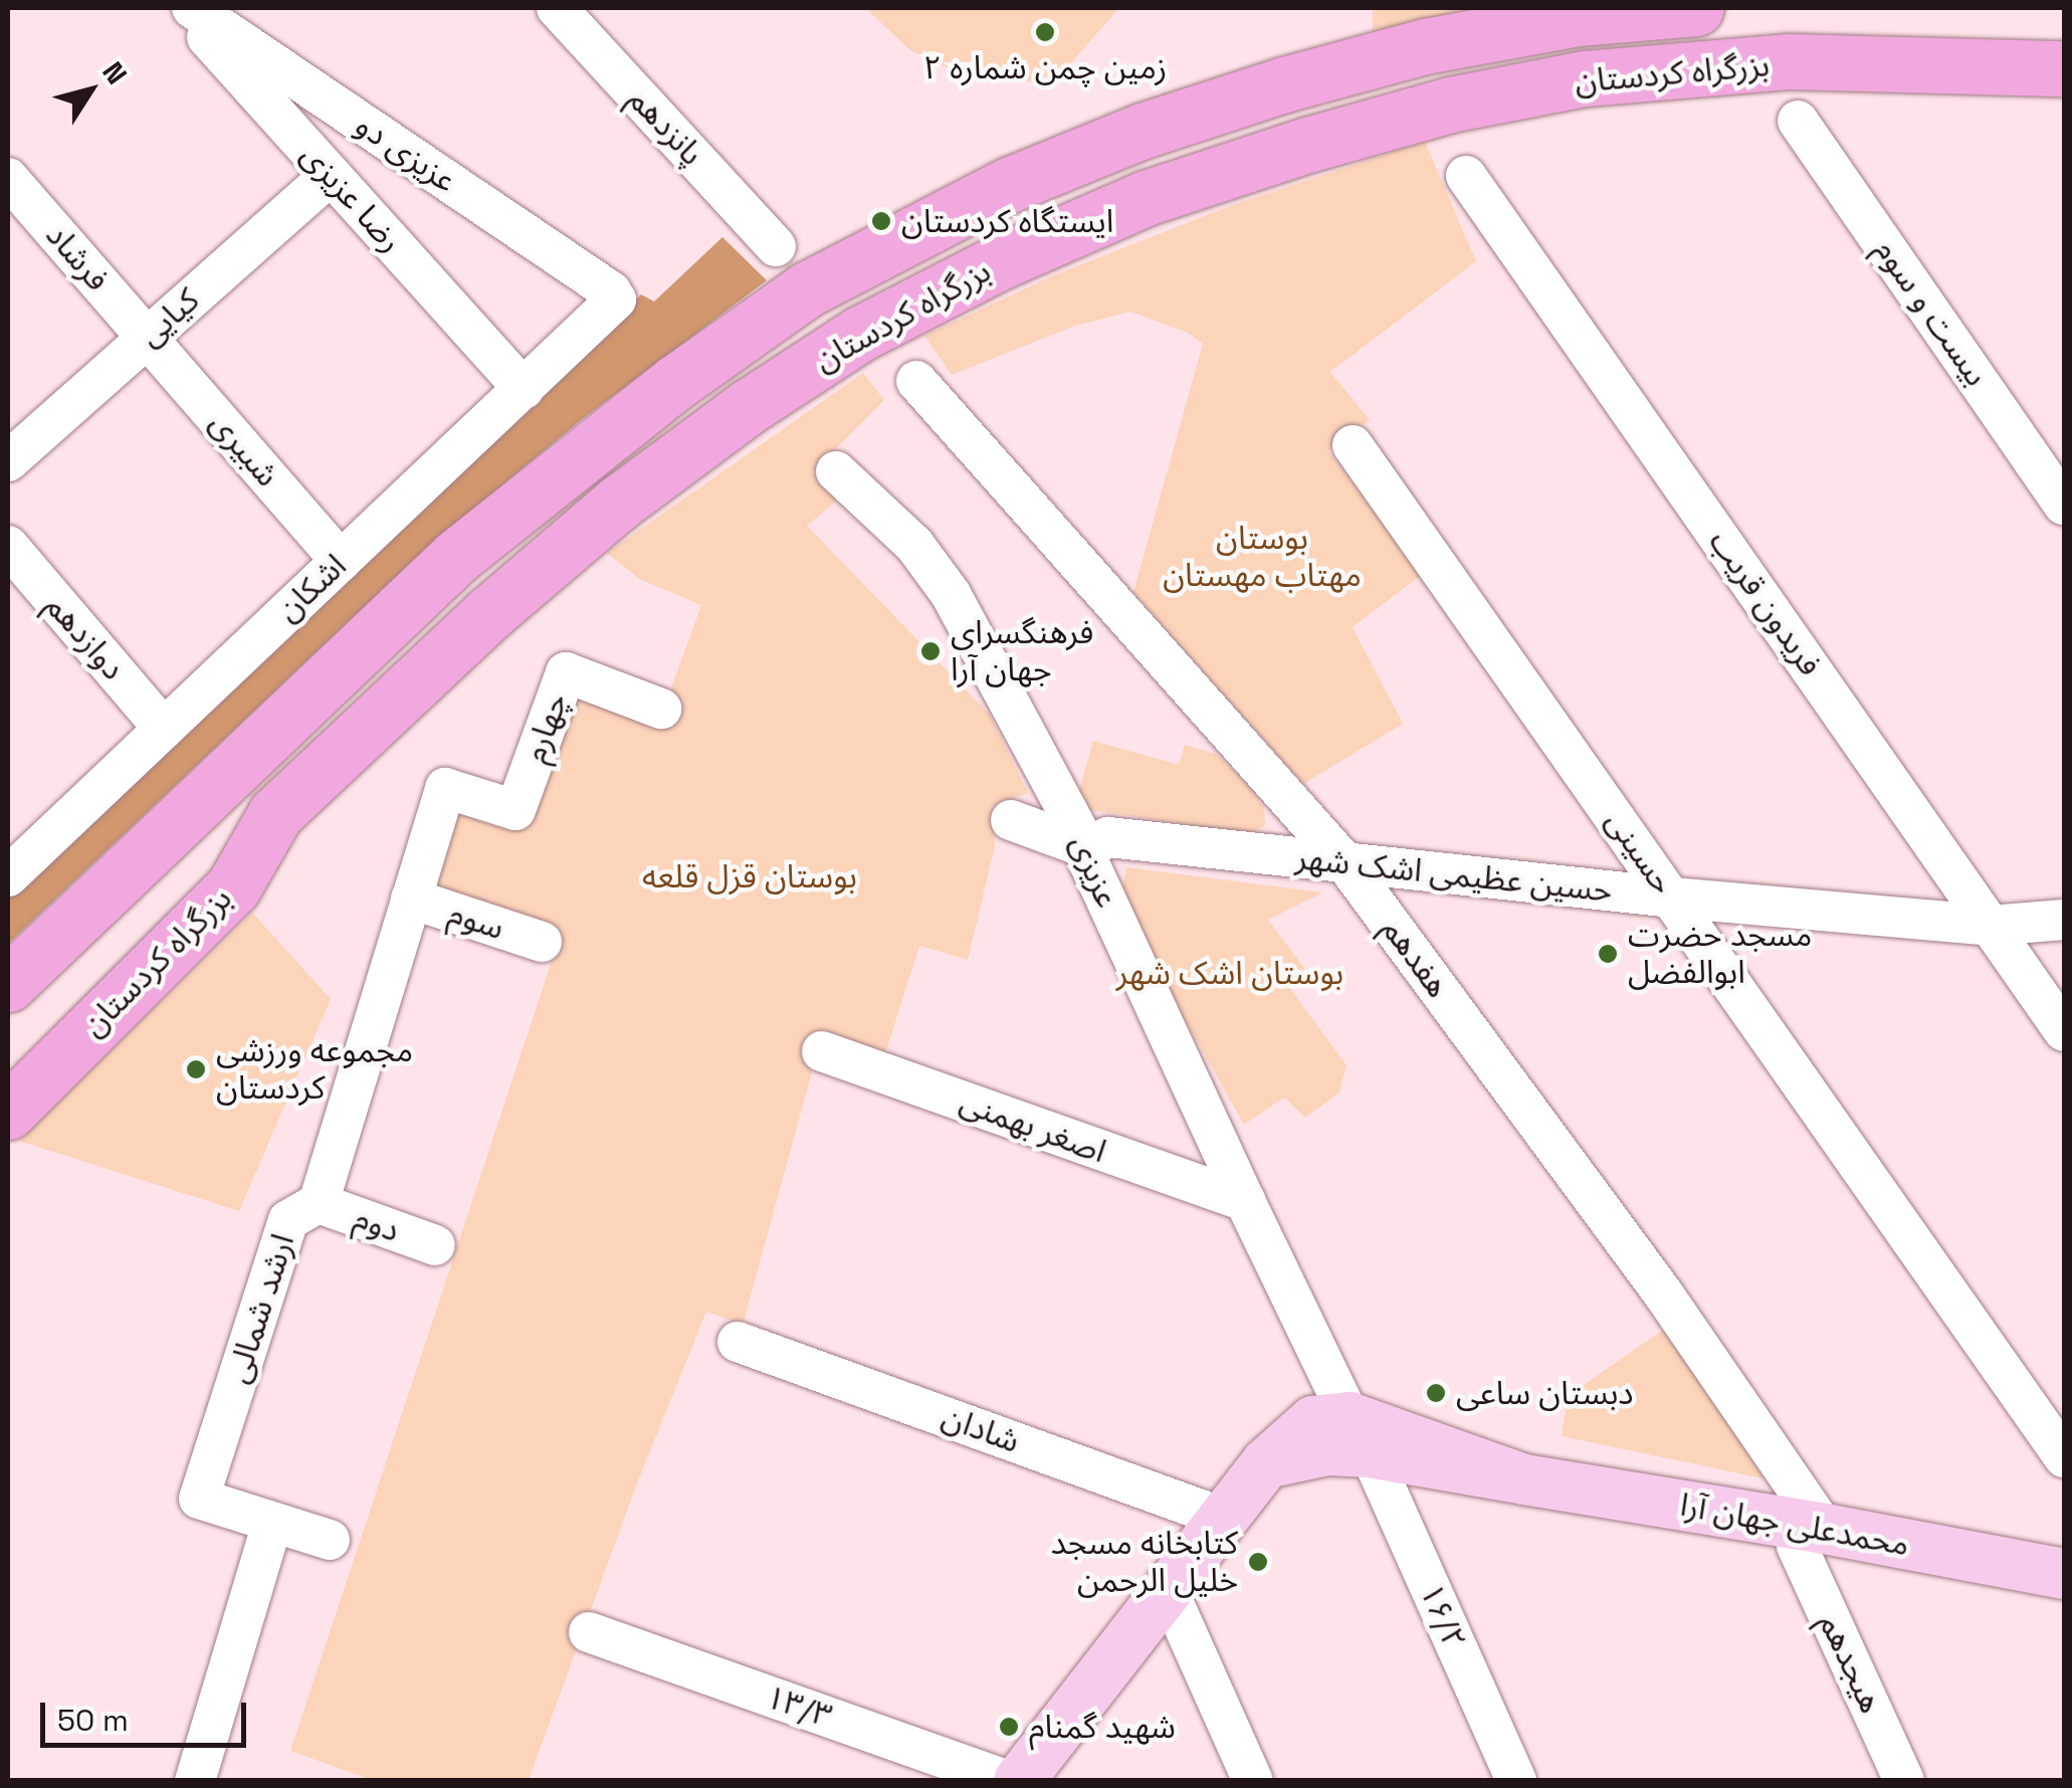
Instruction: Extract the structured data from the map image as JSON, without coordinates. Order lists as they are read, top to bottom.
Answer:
{
  "streets": {
    "highway": ["بزرگراه کردستان"],
    "main road": ["محمدعلی جهان آرا"],
    "street": [
      "پانزدهم",
      "عزیزی دو",
      "رضا عزیزی",
      "فرشاد",
      "بیست و سوم",
      "کیایی",
      "شبیری",
      "اشکان",
      "فریدون قریب",
      "دوازدهم",
      "چهارم",
      "حسینی",
      "عزیزی",
      "حسین عظیمی اشک شهر",
      "سوم",
      "هفدهم",
      "اصغر بهمنی",
      "دوم",
      "ارشد شمالی",
      "شادان",
      "۱۶/۲",
      "هیجدهم",
      "۱۳/۳"
    ]
  },
  "crossings": [
    ["عزیزی دو", "اشکان"],
    ["رضا عزیزی", "کیایی"],
    ["رضا عزیزی", "اشکان"],
    ["فرشاد", "کیایی"],
    ["فرشاد", "شبیری"],
    ["کیایی", "شبیری"],
    ["شبیری", "اشکان"],
    ["اشکان", "دوازدهم"],
    ["فریدون قریب", "حسین عظیمی اشک شهر"],
    ["چهارم", "ارشد شمالی"],
    ["حسینی", "حسین عظیمی اشک شهر"],
    ["عزیزی", "حسین عظیمی اشک شهر"],
    ["عزیزی", "اصغر بهمنی"],
    ["عزیزی", "محمدعلی جهان آرا"],
    ["عزیزی", "۱۶/۲"],
    ["حسین عظیمی اشک شهر", "هفدهم"],
    ["سوم", "ارشد شمالی"],
    ["هفدهم", "محمدعلی جهان آرا"],
    ["هفدهم", "هیجدهم"],
    ["دوم", "ارشد شمالی"],
    ["محمدعلی جهان آرا", "۱۶/۲"],
    ["محمدعلی جهان آرا", "هیجدهم"]
  ],
  "parks": ["بوستان مهتاب مهستان", "بوستان قزل قلعه", "بوستان اشک شهر"],
  "places": [
    "زمین چمن شماره ۲",
    "ایستگاه کردستان",
    "فرهنگسرای جهان آرا",
    "مسجد حضرت ابوالفضل",
    "مجموعه ورزشی کردستان",
    "دبستان ساعی",
    "كتابخانه مسجد خليل الرحمن",
    "شهید گمنام"
  ],
  "scale_bar": "50 m",
  "north": "top right"
}
